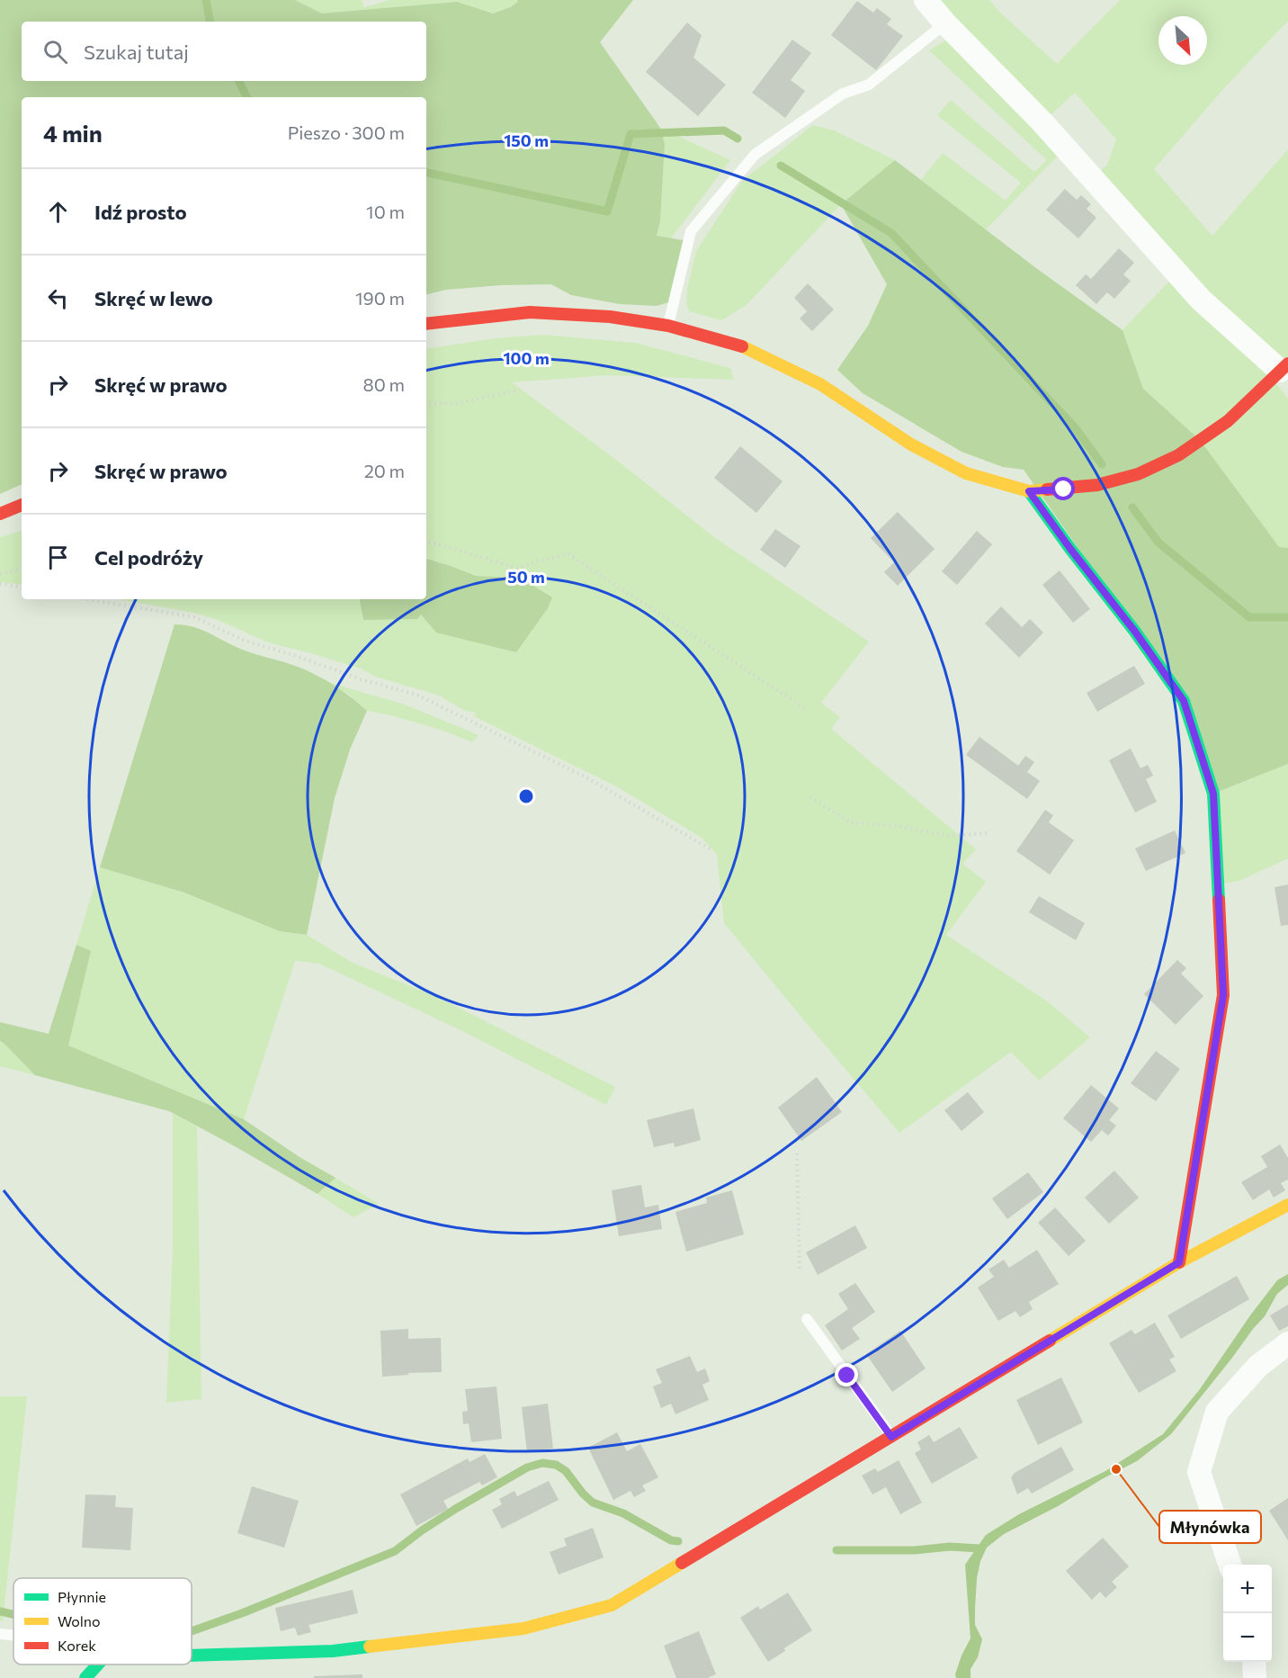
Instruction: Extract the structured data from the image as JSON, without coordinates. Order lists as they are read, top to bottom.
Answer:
{
  "places": ["Młynówka"],
  "legend": ["Płynnie", "Wolno", "Korek"],
  "north": "bottom right",
  "page": {
    "search": "Szukaj tutaj",
    "heading": ["4 min", "Pieszo · 300 m"],
    "list": [
      ["Idź prosto", "10 m"],
      ["Skręć w lewo", "190 m"],
      ["Skręć w prawo", "80 m"],
      ["Skręć w prawo", "20 m"],
      "Cel podróży"
    ],
    "map_buttons": ["+", "−"]
  },
  "rings": ["150 m", "100 m", "50 m"]
}
